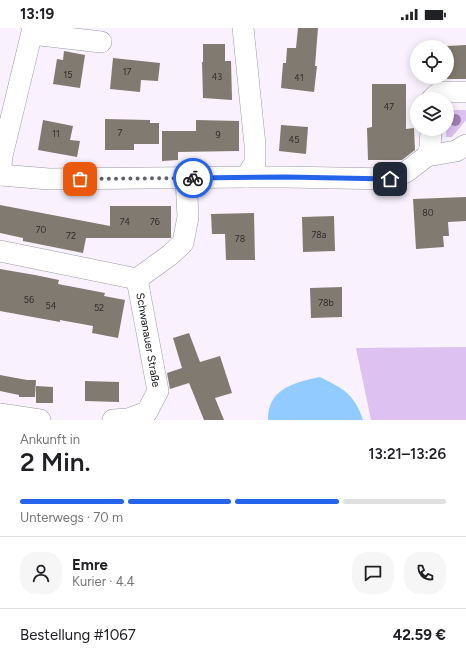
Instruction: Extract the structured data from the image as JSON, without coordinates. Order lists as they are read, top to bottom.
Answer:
{
  "streets": {
    "street": ["Schwanauer Straße"]
  },
  "house_numbers": [
    "17",
    "15",
    "43",
    "41",
    "47",
    "7",
    "11",
    "9",
    "45",
    "80",
    "74",
    "76",
    "70",
    "78a",
    "72",
    "78",
    "56",
    "78b",
    "54",
    "52"
  ],
  "page": {
    "status": "13:19",
    "heading": ["2 Min.", "Ankunft in", "13:21–13:26"],
    "panel": [
      "Emre",
      "Kurier · 4.4",
      "Bestellung #1067",
      "42.59 €"
    ],
    "bar": "Unterwegs · 70 m"
  }
}
